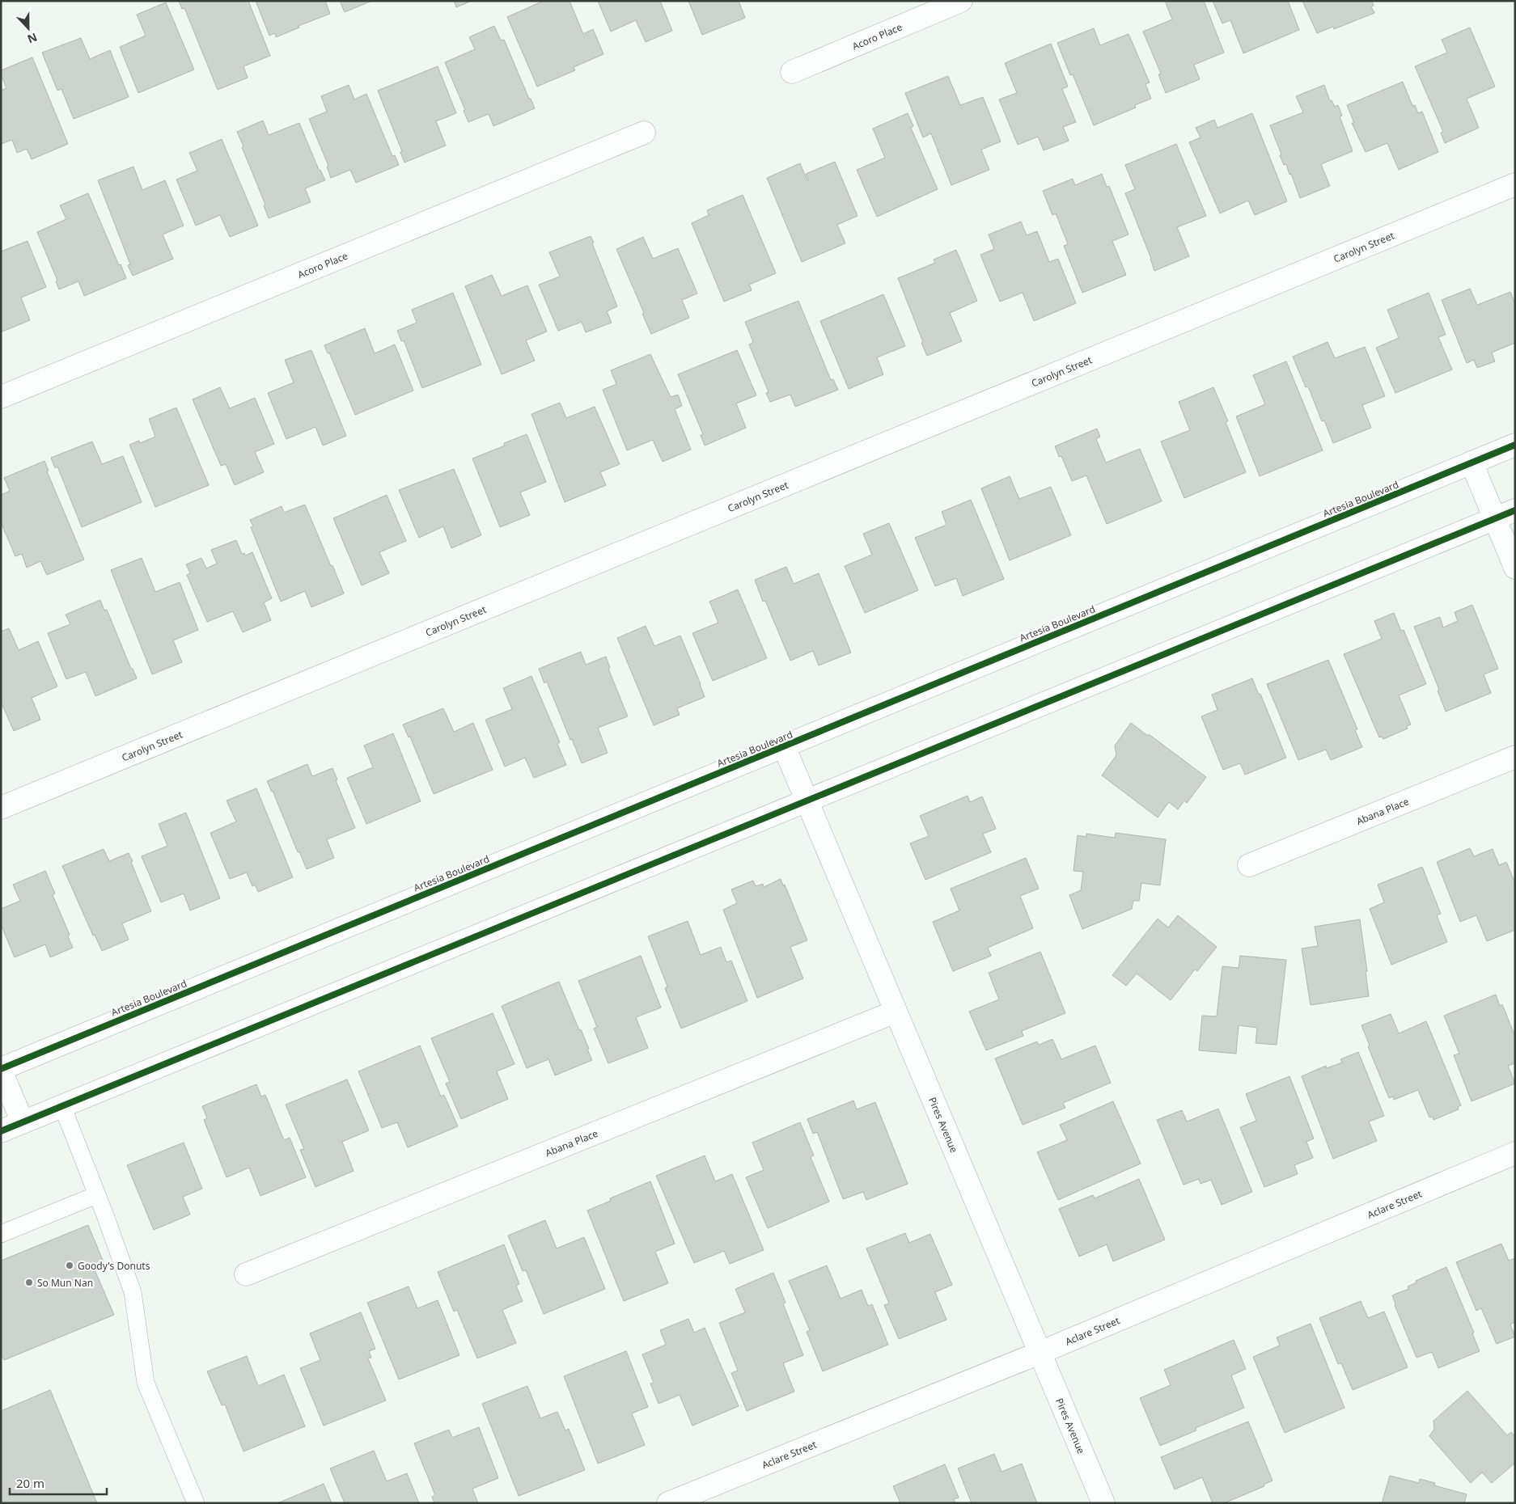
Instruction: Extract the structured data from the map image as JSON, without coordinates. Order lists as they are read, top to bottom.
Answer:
{
  "streets": {
    "street": [
      "Acoro Place",
      "Carolyn Street",
      "Artesia Boulevard",
      "Abana Place",
      "Pires Avenue",
      "Aclare Street"
    ]
  },
  "crossings": [
    ["Artesia Boulevard", "Pires Avenue"],
    ["Abana Place", "Pires Avenue"],
    ["Pires Avenue", "Aclare Street"]
  ],
  "places": ["Goody's Donuts", "So Mun Nan"],
  "scale_bar": "20 m",
  "north": "bottom"
}
